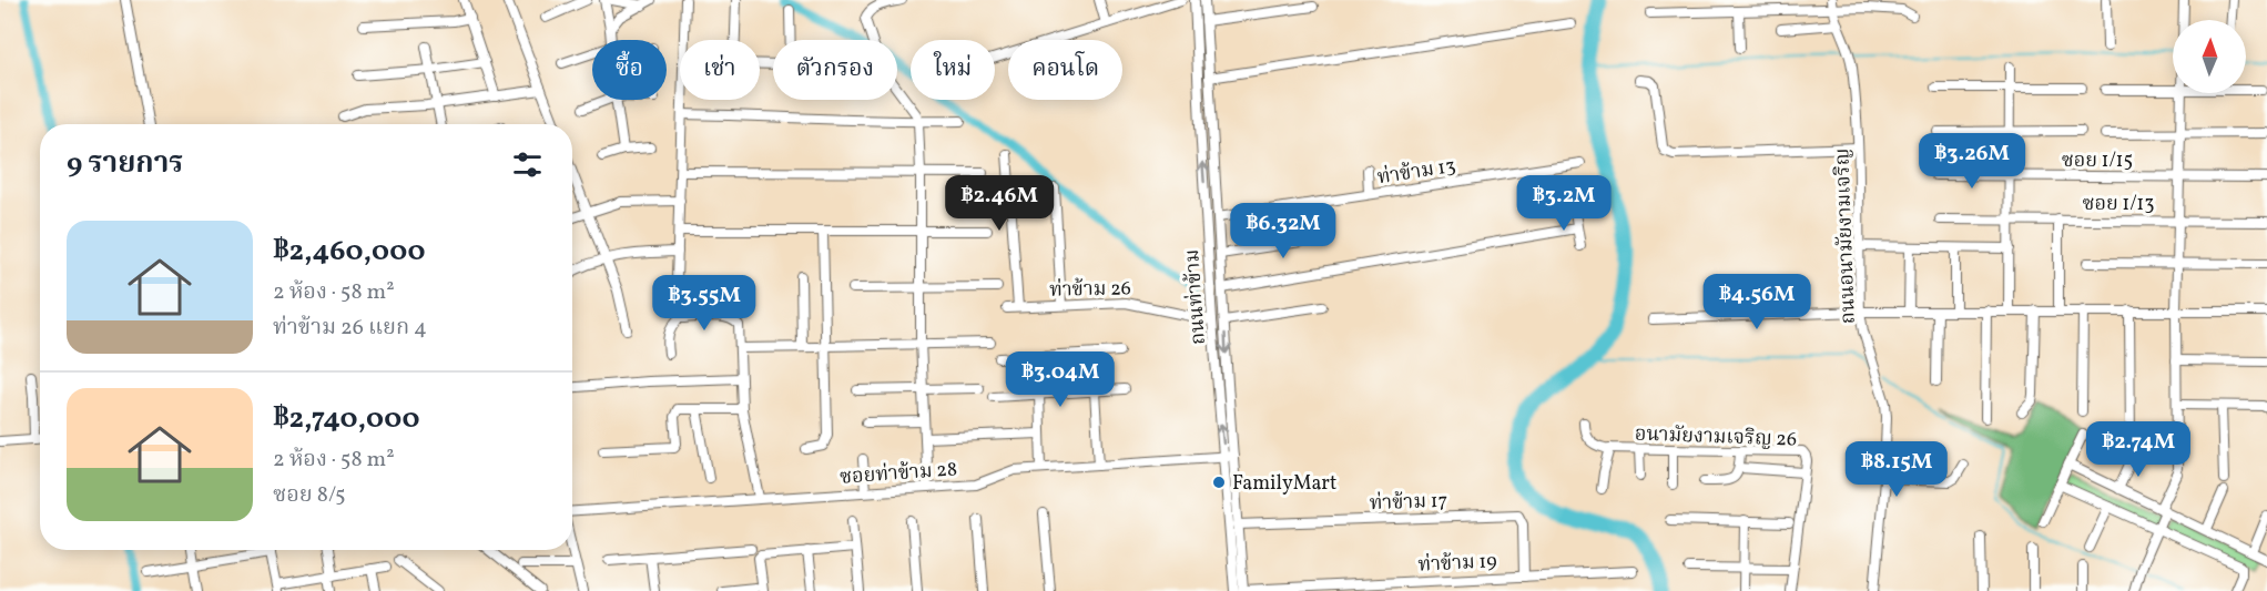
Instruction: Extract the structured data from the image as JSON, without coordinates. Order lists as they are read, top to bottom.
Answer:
{
  "streets": {
    "street": [
      "ซอย 1/15",
      "ท่าข้าม 13",
      "ซอย 1/13",
      "ถนนอนามัยงามเจริญ",
      "ท่าข้าม 26",
      "ถนนท่าข้าม",
      "อนามัยงามเจริญ 26",
      "ซอยท่าข้าม 28",
      "ท่าข้าม 17",
      "ท่าข้าม 19"
    ]
  },
  "crossings": [
    ["ท่าข้าม 13", "ถนนท่าข้าม"],
    ["ท่าข้าม 26", "ถนนท่าข้าม"],
    ["ถนนท่าข้าม", "ซอยท่าข้าม 28"],
    ["ถนนท่าข้าม", "ท่าข้าม 17"],
    ["ถนนท่าข้าม", "ท่าข้าม 19"],
    ["ท่าข้าม 17", "ท่าข้าม 19"]
  ],
  "places": ["FamilyMart"],
  "north": "top",
  "page": {
    "chip": [
      "ซื้อ",
      "เช่า",
      "ตัวกรอง",
      "ใหม่",
      "คอนโด"
    ],
    "heading": "9 รายการ",
    "price": [
      "฿3.26M",
      "฿2.46M",
      "฿3.2M",
      "฿6.32M",
      "฿4.56M",
      "฿3.55M",
      "฿3.04M",
      "฿2.74M",
      "฿8.15M"
    ],
    "list": [
      {
        "name": "฿2,460,000",
        "note": "2 ห้อง · 58 m² · ท่าข้าม 26 แยก 4"
      },
      {
        "name": "฿2,740,000",
        "note": "2 ห้อง · 58 m² · ซอย 8/5"
      }
    ]
  }
}
